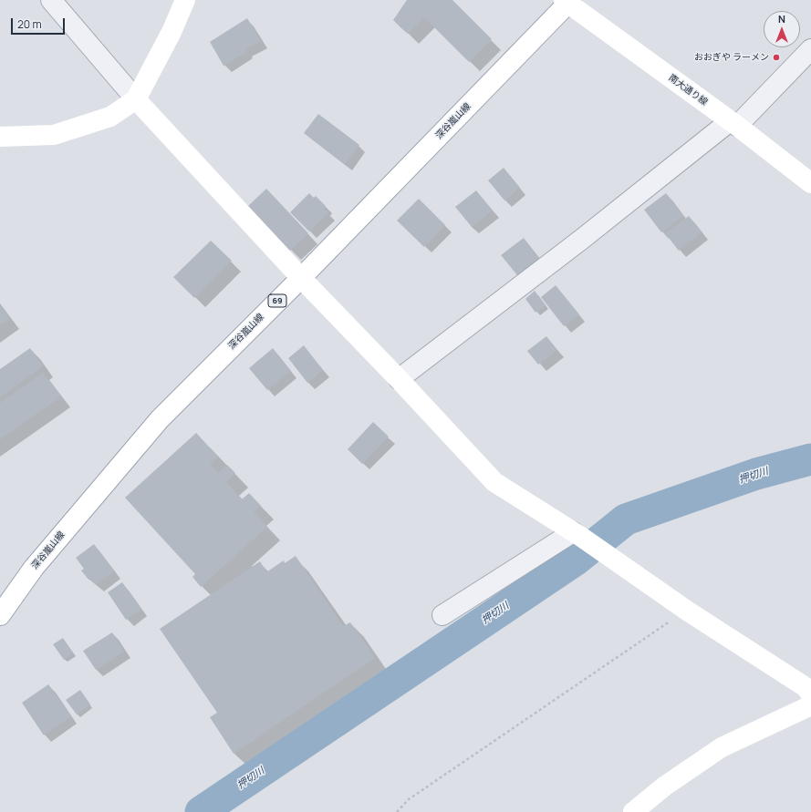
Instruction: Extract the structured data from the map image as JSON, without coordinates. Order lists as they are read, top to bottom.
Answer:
{
  "streets": {
    "street": ["南大通り線", "深谷嵐山線", "69"]
  },
  "crossings": [
    ["南大通り線", "深谷嵐山線"]
  ],
  "water": ["押切川"],
  "places": ["おおぎや ラーメン"],
  "scale_bar": "20 m",
  "north": "top"
}
